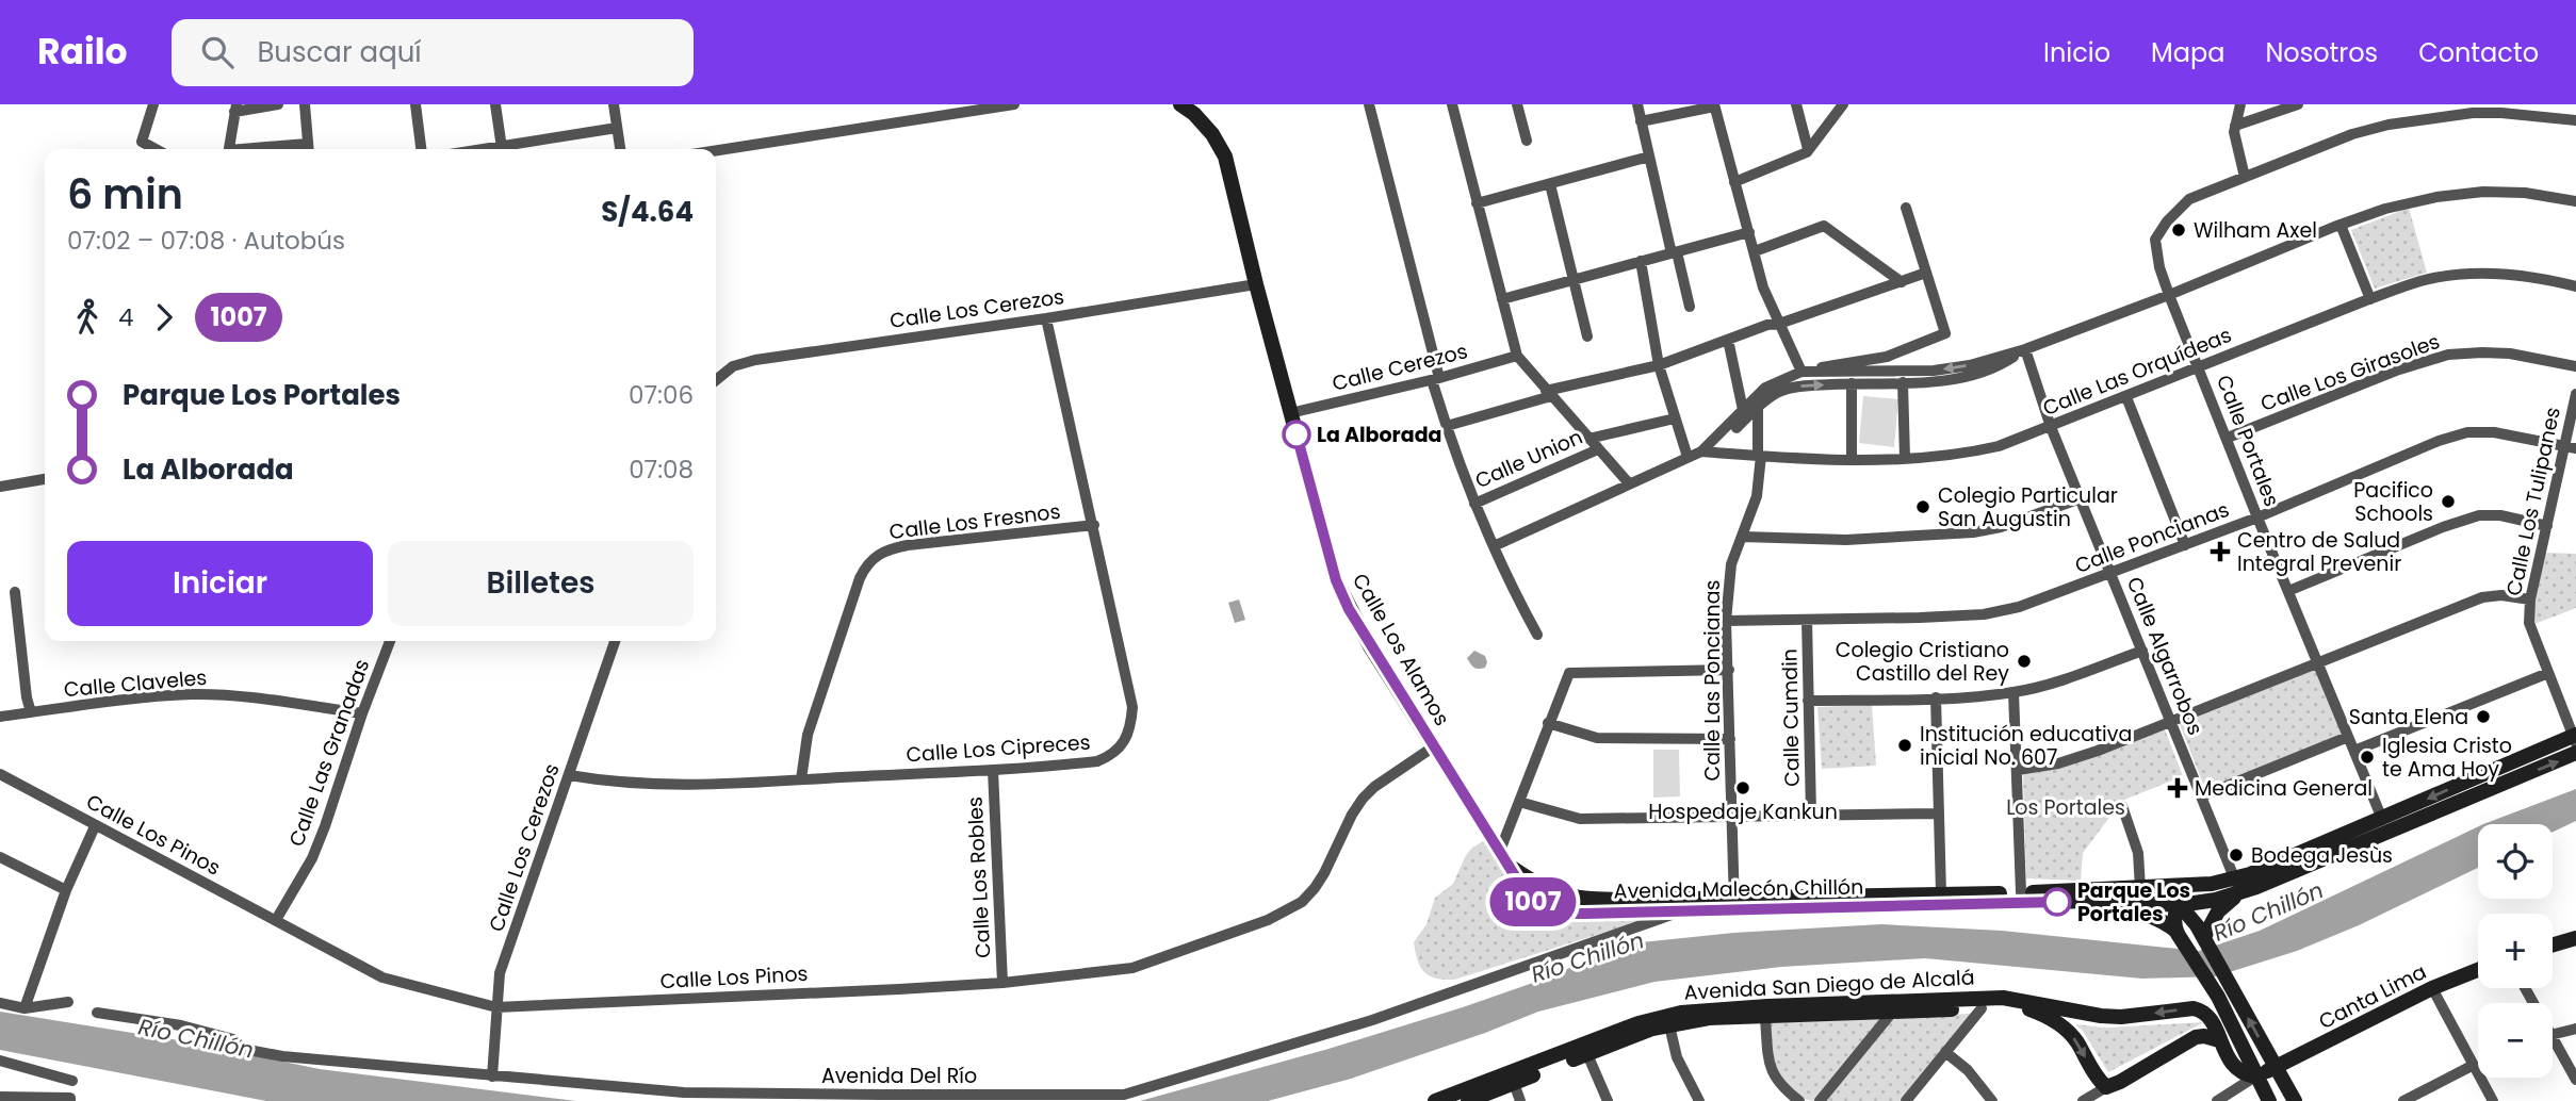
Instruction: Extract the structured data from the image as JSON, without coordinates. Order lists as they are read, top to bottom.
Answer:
{
  "streets": {
    "main road": [
      "Calle Los Alamos",
      "Avenida Malecón Chillón",
      "Avenida San Diego de Alcalá",
      "Canta Lima"
    ],
    "street": [
      "Calle Los Cerezos",
      "Calle Cerezos",
      "Calle Las Orquídeas",
      "Calle Los Girasoles",
      "Calle Portales",
      "Calle Union",
      "Calle Los Tulipanes",
      "Calle Los Fresnos",
      "Calle Poncianas",
      "Calle Algarrobos",
      "Calle Las Poncianas",
      "Calle Claveles",
      "Calle Cumdin",
      "Calle Los Cipreces",
      "Calle Las Granadas",
      "Calle Los Pinos",
      "Calle Los Robles",
      "Avenida Del Río"
    ]
  },
  "crossings": [
    ["Calle Los Cerezos", "Calle Los Alamos"],
    ["Calle Los Cerezos", "Calle Los Cipreces"],
    ["Calle Los Cerezos", "Calle Los Pinos"],
    ["Calle Los Cerezos", "Avenida Del Río"],
    ["Calle Cerezos", "Calle Los Alamos"],
    ["Calle Las Orquídeas", "Calle Portales"],
    ["Calle Las Orquídeas", "Calle Algarrobos"],
    ["Calle Las Orquídeas", "Calle Las Poncianas"],
    ["Calle Los Girasoles", "Calle Portales"],
    ["Calle Portales", "Calle Poncianas"],
    ["Calle Portales", "Avenida Malecón Chillón"],
    ["Calle Los Tulipanes", "Calle Poncianas"],
    ["Calle Los Tulipanes", "Avenida Malecón Chillón"],
    ["Calle Los Fresnos", "Calle Los Cipreces"],
    ["Calle Poncianas", "Calle Algarrobos"],
    ["Calle Poncianas", "Calle Las Poncianas"],
    ["Calle Poncianas", "Calle Cumdin"],
    ["Calle Los Alamos", "Calle Los Pinos"],
    ["Calle Los Alamos", "Avenida Malecón Chillón"],
    ["Calle Algarrobos", "Avenida Malecón Chillón"],
    ["Calle Las Poncianas", "Avenida Malecón Chillón"],
    ["Calle Claveles", "Calle Las Granadas"],
    ["Calle Los Cipreces", "Calle Los Robles"],
    ["Calle Las Granadas", "Calle Los Pinos"],
    ["Calle Los Pinos", "Calle Los Robles"],
    ["Avenida Malecón Chillón", "Avenida Del Río"],
    ["Avenida San Diego de Alcalá", "Canta Lima"]
  ],
  "water": ["Río Chillón"],
  "parks": ["Los Portales"],
  "places": {
    "other": [
      "Wilham Axel",
      "La Alborada",
      "Pacifico Schools",
      "Colegio Particular San Augustin",
      "Colegio Cristiano Castillo del Rey",
      "Santa Elena",
      "Institución educativa inicial No. 607",
      "Iglesia Cristo te Ama Hoy",
      "Hospedaje Kankun",
      "Bodega Jesùs",
      "Parque Los Portales"
    ],
    "health": ["Centro de Salud Integral Prevenir", "Medicina General"]
  },
  "lines": ["bus line 1007"],
  "page": {
    "header": "Railo",
    "search": "Buscar aquí",
    "nav": [
      "Inicio",
      "Mapa",
      "Nosotros",
      "Contacto"
    ],
    "on_map": "1007",
    "heading": ["6 min", "07:02 – 07:08 · Autobús", "S/4.64"],
    "legs": ["4", "1007"],
    "list": [
      {
        "name": "Parque Los Portales",
        "value": "07:06"
      },
      {
        "name": "La Alborada",
        "value": "07:08"
      }
    ],
    "buttons": ["Iniciar", "Billetes"],
    "map_buttons": ["+", "−"]
  }
}
